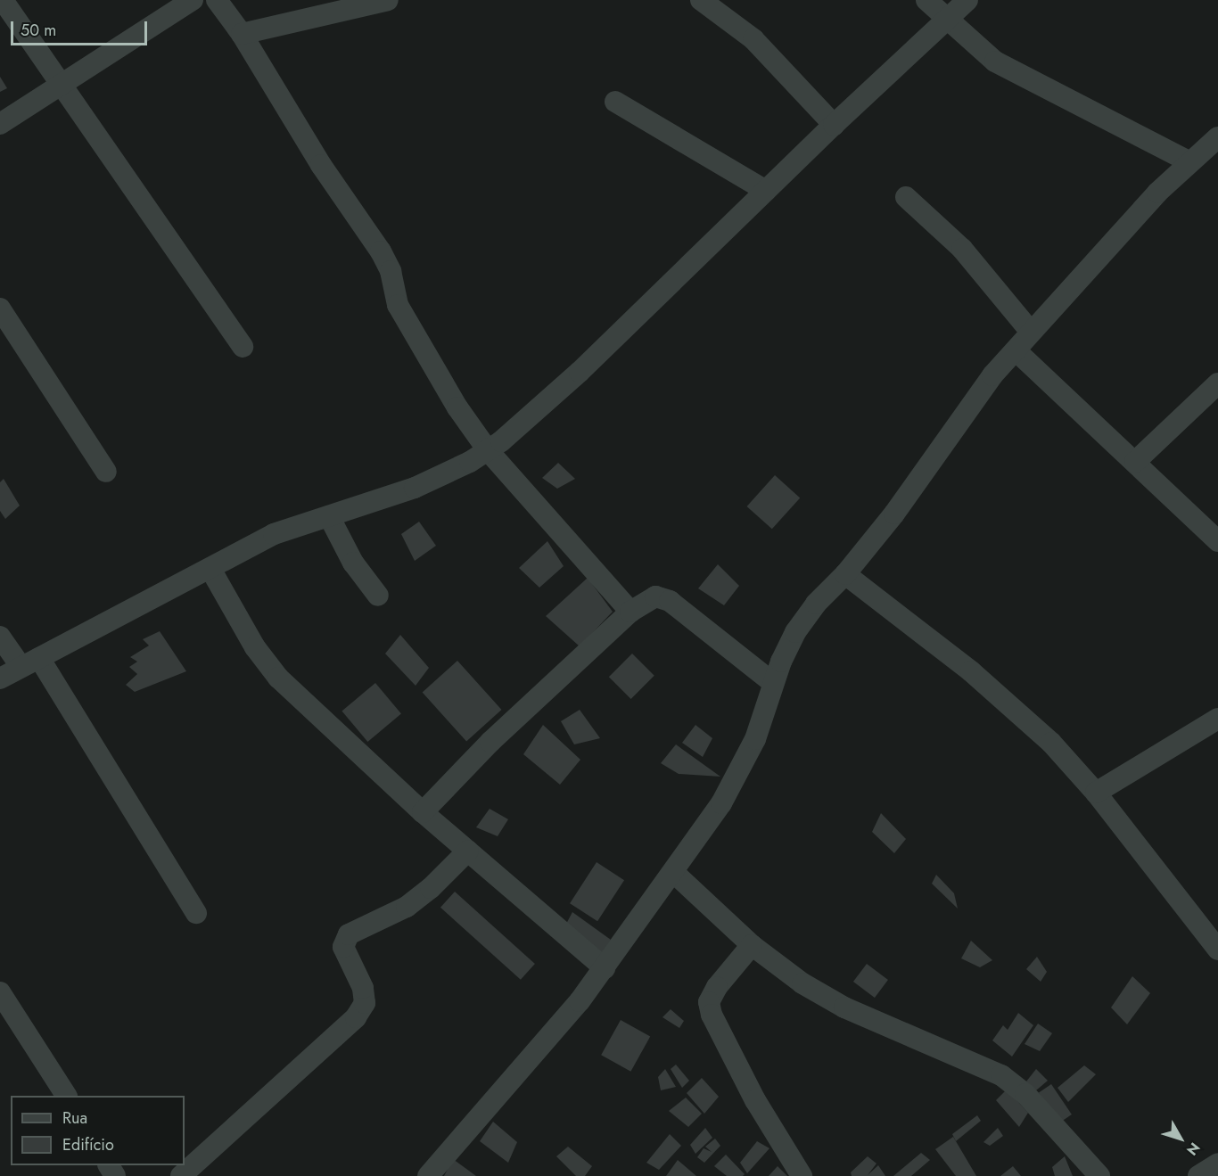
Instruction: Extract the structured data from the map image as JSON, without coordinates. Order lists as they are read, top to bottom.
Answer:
{
  "legend": ["Rua", "Edifício"],
  "scale_bar": "50 m",
  "north": "bottom right"
}
